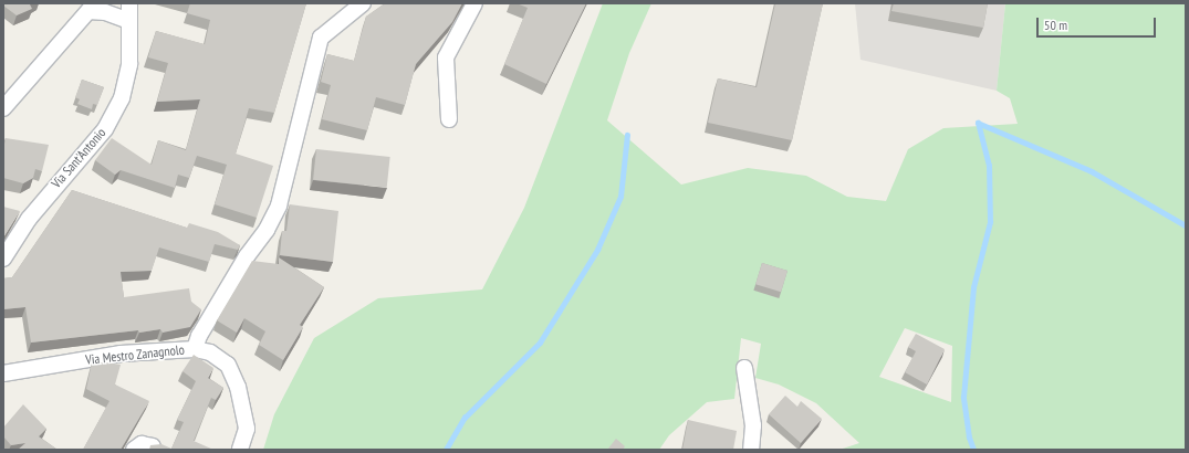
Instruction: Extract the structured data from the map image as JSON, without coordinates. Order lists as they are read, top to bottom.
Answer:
{
  "streets": {
    "street": ["Via Sant'Antonio", "Via Mestro Zanagnolo"]
  },
  "scale_bar": "50 m"
}
